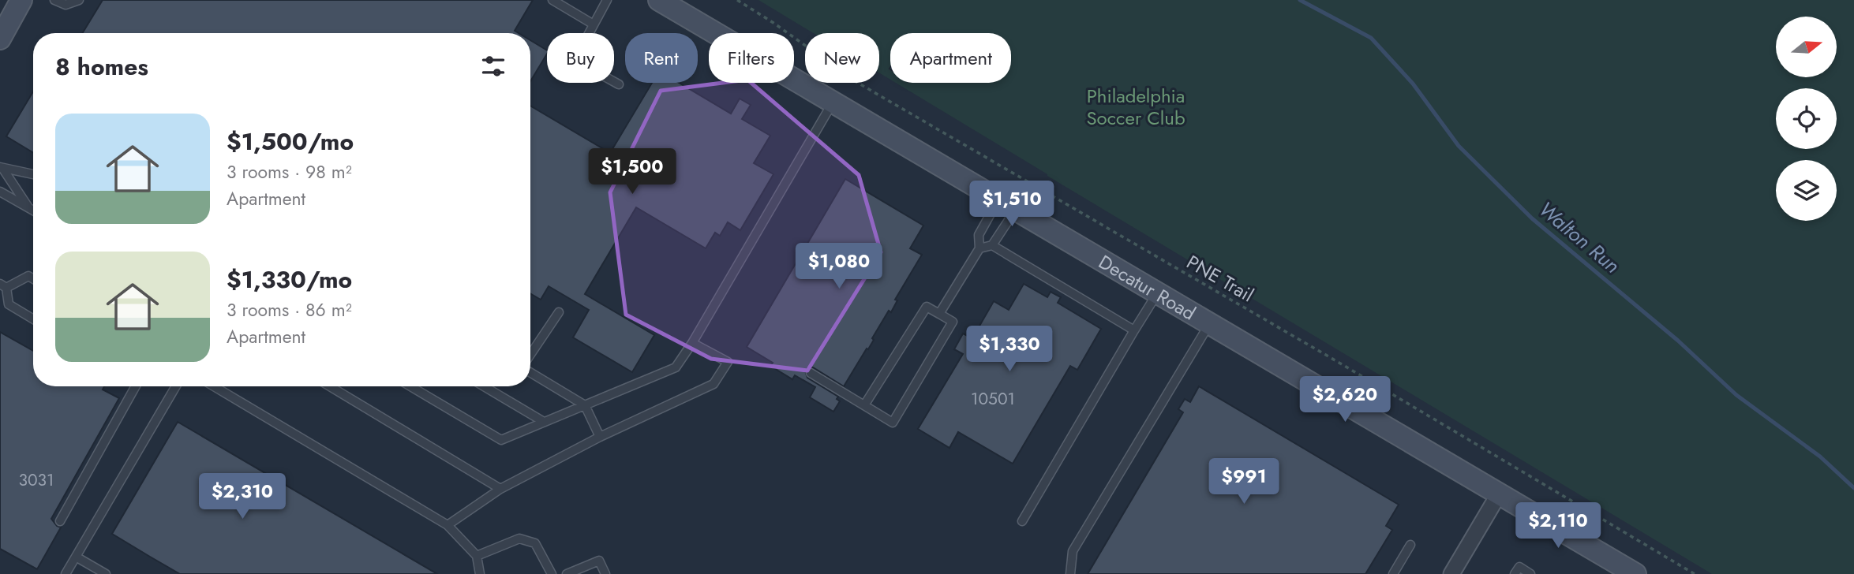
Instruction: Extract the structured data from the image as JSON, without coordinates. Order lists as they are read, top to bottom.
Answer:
{
  "streets": {
    "street": ["Decatur Road"],
    "path": ["PNE Trail"]
  },
  "water": ["Walton Run"],
  "parks": ["Philadelphia Soccer Club"],
  "house_numbers": ["10501", "3031"],
  "north": "right",
  "page": {
    "chip": [
      "Buy",
      "Rent",
      "Filters",
      "New",
      "Apartment"
    ],
    "heading": "8 homes",
    "list": [
      {
        "name": "$1,500/mo",
        "note": "3 rooms · 98 m² · Apartment"
      },
      {
        "name": "$1,330/mo",
        "note": "3 rooms · 86 m² · Apartment"
      }
    ],
    "price": [
      "$1,500",
      "$1,510",
      "$1,080",
      "$1,330",
      "$2,620",
      "$991",
      "$2,310",
      "$2,110"
    ]
  }
}
